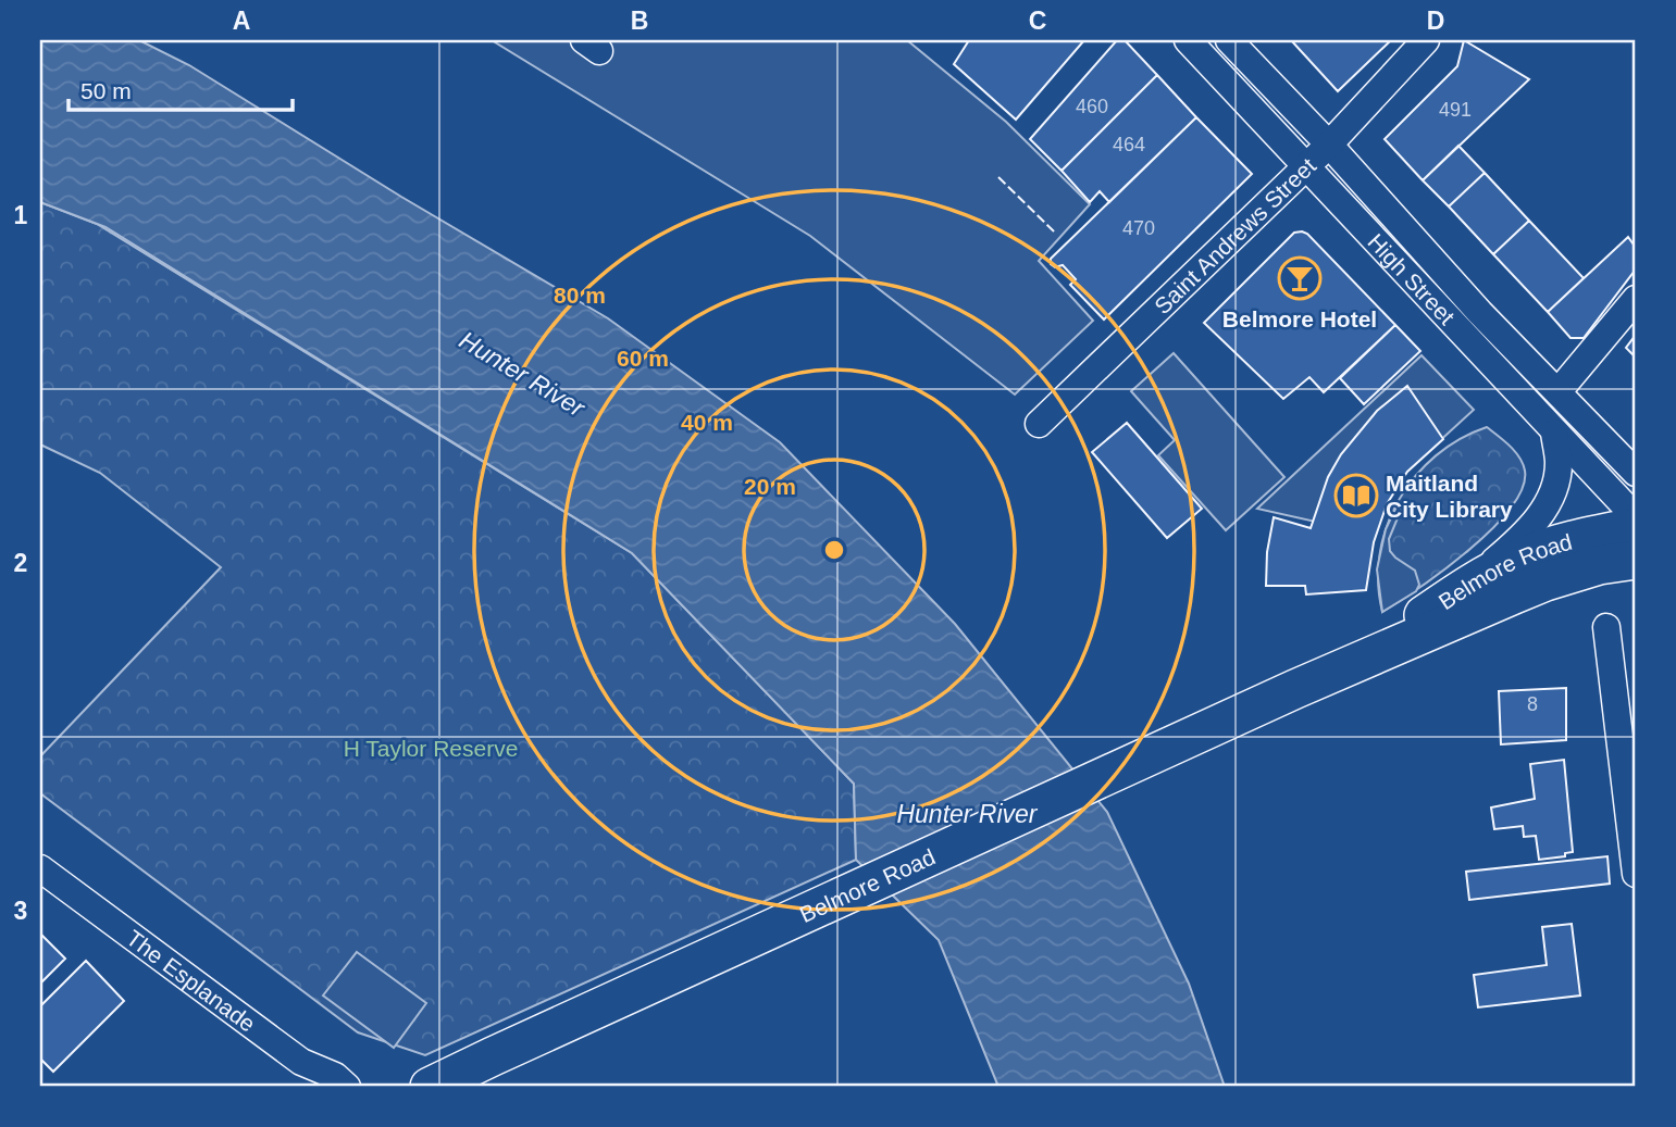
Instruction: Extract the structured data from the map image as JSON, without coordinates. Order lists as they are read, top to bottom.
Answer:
{
  "streets": {
    "main road": ["Belmore Road"],
    "street": ["Saint Andrews Street", "High Street", "The Esplanade"]
  },
  "crossings": [
    ["Saint Andrews Street", "High Street"]
  ],
  "water": ["Hunter River"],
  "parks": ["H Taylor Reserve"],
  "places": {
    "bar": ["Belmore Hotel"],
    "library": ["Maitland City Library"]
  },
  "house_numbers": [
    "460",
    "491",
    "464",
    "470",
    "8"
  ],
  "scale_bar": "50 m",
  "grid": {
    "columns": [
      "A",
      "B",
      "C",
      "D"
    ],
    "rows": ["1", "2", "3"]
  },
  "rings": [
    "80 m",
    "60 m",
    "40 m",
    "20 m"
  ]
}
